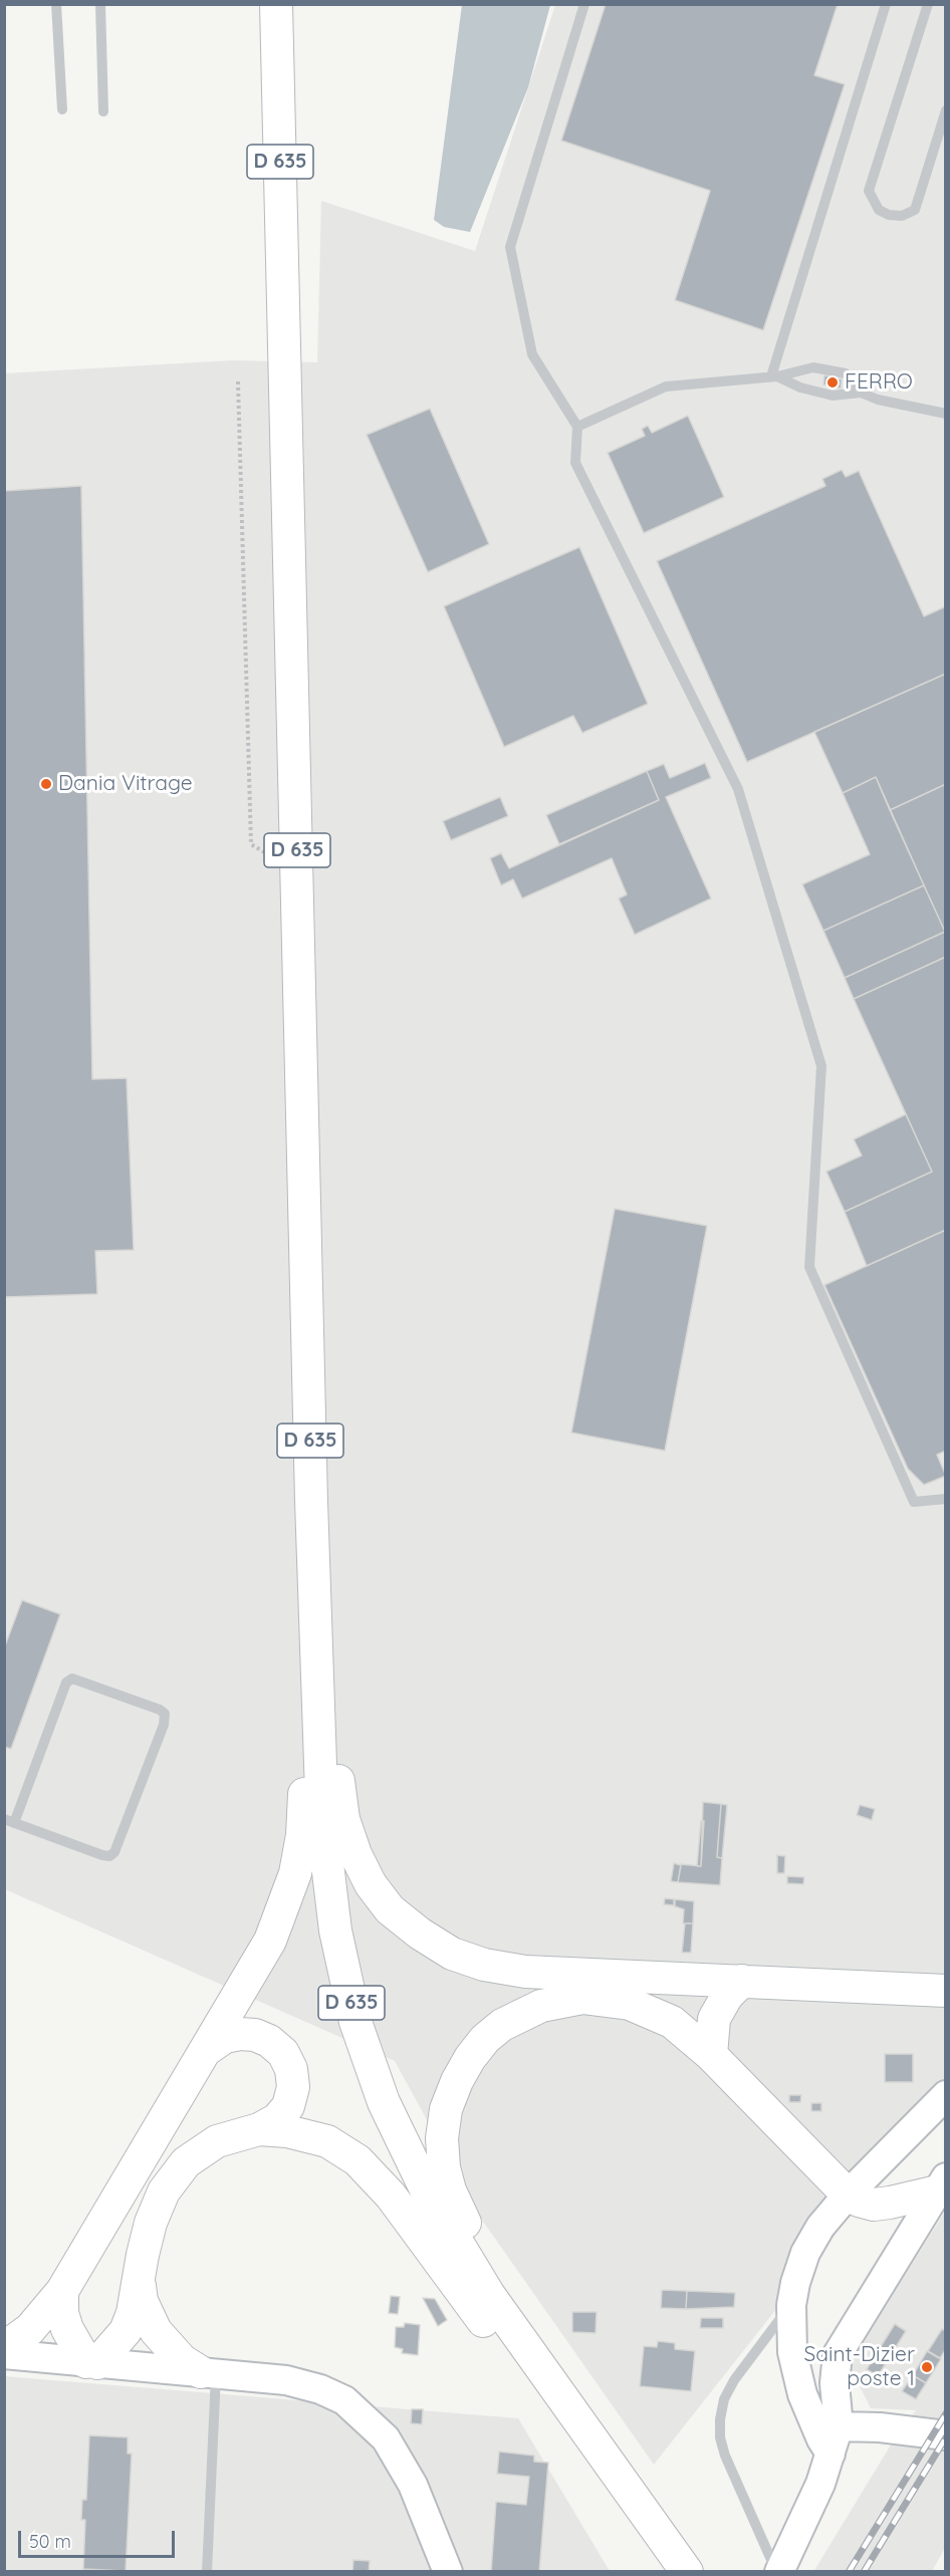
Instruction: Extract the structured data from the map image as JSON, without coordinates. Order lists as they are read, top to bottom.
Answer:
{
  "streets": {
    "main road": ["D 635"]
  },
  "places": ["FERRO", "Dania Vitrage", "Saint-Dizier poste 1"],
  "scale_bar": "50 m"
}
